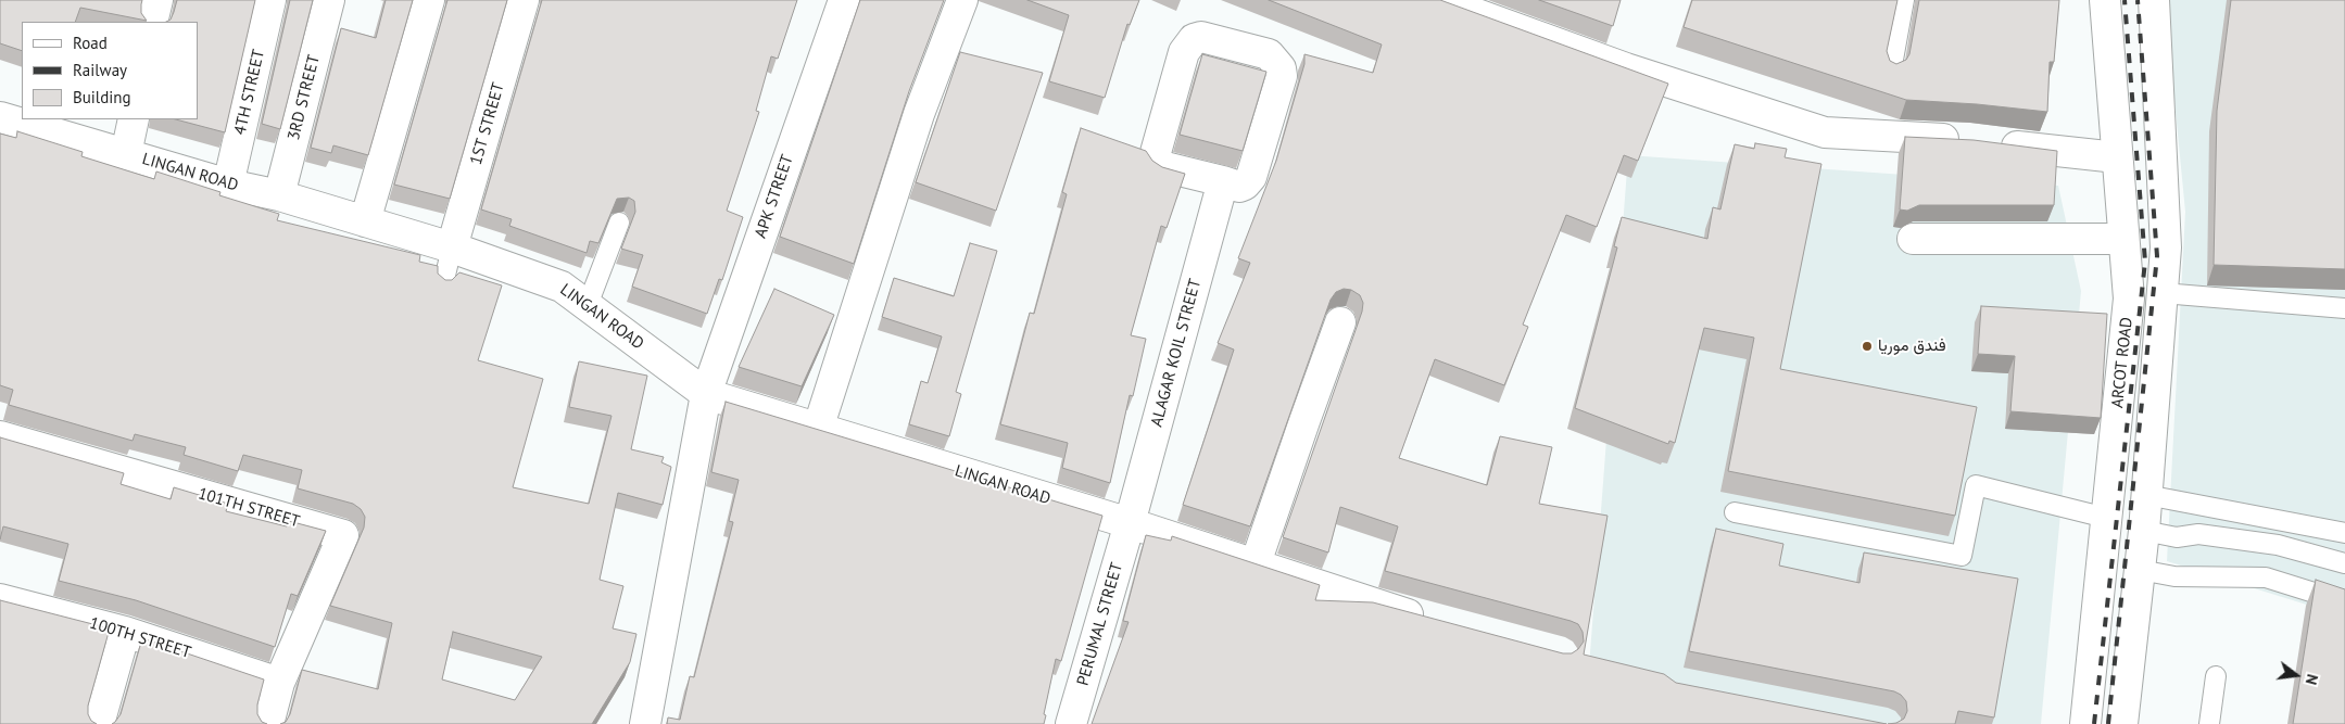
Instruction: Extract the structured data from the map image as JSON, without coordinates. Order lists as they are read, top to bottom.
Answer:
{
  "streets": {
    "street": [
      "4TH STREET",
      "3RD STREET",
      "1ST STREET",
      "LINGAN ROAD",
      "APK STREET",
      "ALAGAR KOIL STREET",
      "ARCOT ROAD",
      "101TH STREET",
      "PERUMAL STREET",
      "100TH STREET"
    ]
  },
  "crossings": [
    ["4TH STREET", "LINGAN ROAD"],
    ["3RD STREET", "LINGAN ROAD"],
    ["1ST STREET", "LINGAN ROAD"],
    ["LINGAN ROAD", "APK STREET"],
    ["LINGAN ROAD", "ALAGAR KOIL STREET"],
    ["LINGAN ROAD", "PERUMAL STREET"],
    ["ALAGAR KOIL STREET", "PERUMAL STREET"],
    ["101TH STREET", "100TH STREET"]
  ],
  "places": ["فندق موريا"],
  "legend": ["Road", "Railway", "Building"],
  "north": "right"
}
